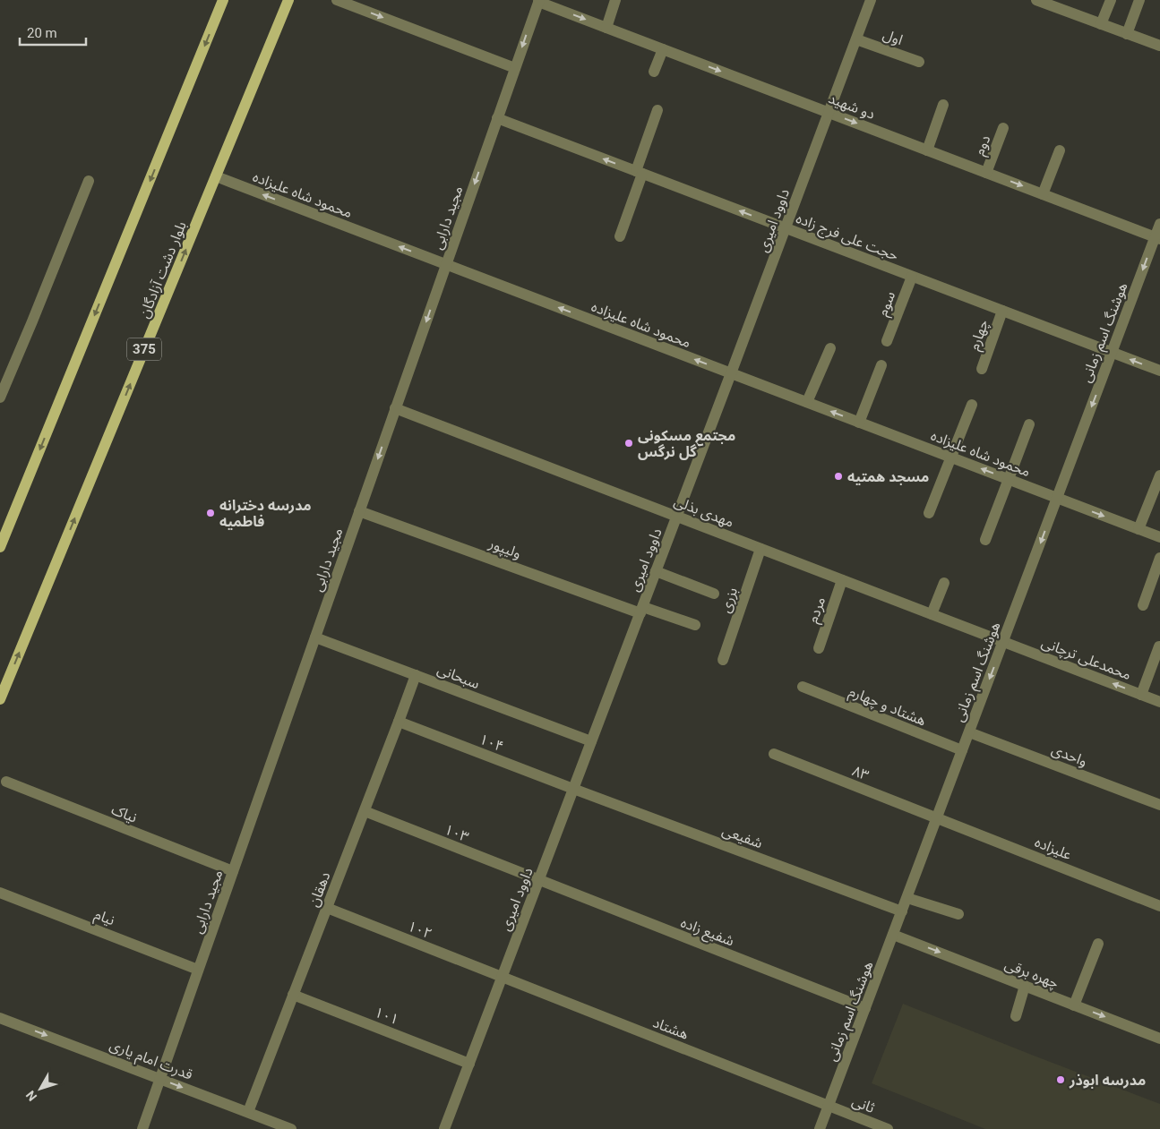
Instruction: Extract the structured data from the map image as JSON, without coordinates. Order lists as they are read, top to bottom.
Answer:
{
  "streets": {
    "main road": ["بلوار دشت آزادگان", "375"],
    "street": [
      "اول",
      "دو شهید",
      "دوم",
      "محمود شاه علیزاده",
      "مجید دارابی",
      "داوود امیری",
      "حجت علی فرج زاده",
      "سوم",
      "هوشنگ اسم زمانی",
      "چهارم",
      "مهدی بذلی",
      "ولیپور",
      "بزری",
      "مردم",
      "محمدعلی ترچانی",
      "سبحانی",
      "هشتاد و چهارم",
      "۱۰۴",
      "واحدی",
      "۸۳",
      "نیاک",
      "۱۰۳",
      "شفیعی",
      "علیزاده",
      "دهقان",
      "نیام",
      "۱۰۲",
      "شفیع زاده",
      "چهره برقی",
      "۱۰۱",
      "هشتاد",
      "قدرت امام یاری",
      "ثانی"
    ]
  },
  "crossings": [
    ["اول", "داوود امیری"],
    ["دو شهید", "دوم"],
    ["دو شهید", "مجید دارابی"],
    ["دو شهید", "داوود امیری"],
    ["دو شهید", "هوشنگ اسم زمانی"],
    ["محمود شاه علیزاده", "مجید دارابی"],
    ["محمود شاه علیزاده", "داوود امیری"],
    ["محمود شاه علیزاده", "بلوار دشت آزادگان"],
    ["محمود شاه علیزاده", "هوشنگ اسم زمانی"],
    ["مجید دارابی", "حجت علی فرج زاده"],
    ["مجید دارابی", "مهدی بذلی"],
    ["مجید دارابی", "ولیپور"],
    ["مجید دارابی", "سبحانی"],
    ["مجید دارابی", "نیاک"],
    ["مجید دارابی", "نیام"],
    ["مجید دارابی", "قدرت امام یاری"],
    ["داوود امیری", "حجت علی فرج زاده"],
    ["داوود امیری", "مهدی بذلی"],
    ["داوود امیری", "ولیپور"],
    ["داوود امیری", "سبحانی"],
    ["داوود امیری", "۱۰۴"],
    ["داوود امیری", "۱۰۳"],
    ["داوود امیری", "شفیعی"],
    ["داوود امیری", "۱۰۲"],
    ["داوود امیری", "شفیع زاده"],
    ["داوود امیری", "۱۰۱"],
    ["داوود امیری", "هشتاد"],
    ["حجت علی فرج زاده", "سوم"],
    ["حجت علی فرج زاده", "هوشنگ اسم زمانی"],
    ["حجت علی فرج زاده", "چهارم"],
    ["هوشنگ اسم زمانی", "مهدی بذلی"],
    ["هوشنگ اسم زمانی", "محمدعلی ترچانی"],
    ["هوشنگ اسم زمانی", "هشتاد و چهارم"],
    ["هوشنگ اسم زمانی", "واحدی"],
    ["هوشنگ اسم زمانی", "۸۳"],
    ["هوشنگ اسم زمانی", "شفیعی"],
    ["هوشنگ اسم زمانی", "علیزاده"],
    ["هوشنگ اسم زمانی", "شفیع زاده"],
    ["هوشنگ اسم زمانی", "چهره برقی"],
    ["هوشنگ اسم زمانی", "هشتاد"],
    ["هوشنگ اسم زمانی", "ثانی"],
    ["مهدی بذلی", "بزری"],
    ["مهدی بذلی", "مردم"],
    ["مهدی بذلی", "محمدعلی ترچانی"],
    ["سبحانی", "دهقان"],
    ["۱۰۴", "شفیعی"],
    ["۱۰۴", "دهقان"],
    ["۸۳", "علیزاده"],
    ["۱۰۳", "دهقان"],
    ["۱۰۳", "شفیع زاده"],
    ["دهقان", "۱۰۲"],
    ["دهقان", "۱۰۱"],
    ["دهقان", "قدرت امام یاری"],
    ["۱۰۲", "هشتاد"],
    ["هشتاد", "ثانی"]
  ],
  "one_way": [
    "دو شهید",
    "مجید دارابی",
    "حجت علی فرج زاده",
    "محمدعلی ترچانی",
    "چهره برقی",
    "قدرت امام یاری"
  ],
  "places": [
    "مجتمع مسکونی گل نرگس",
    "مسجد همتیه",
    "مدرسه دخترانه فاطمیه",
    "مدرسه ابوذر"
  ],
  "scale_bar": "20 m",
  "north": "bottom left"
}
